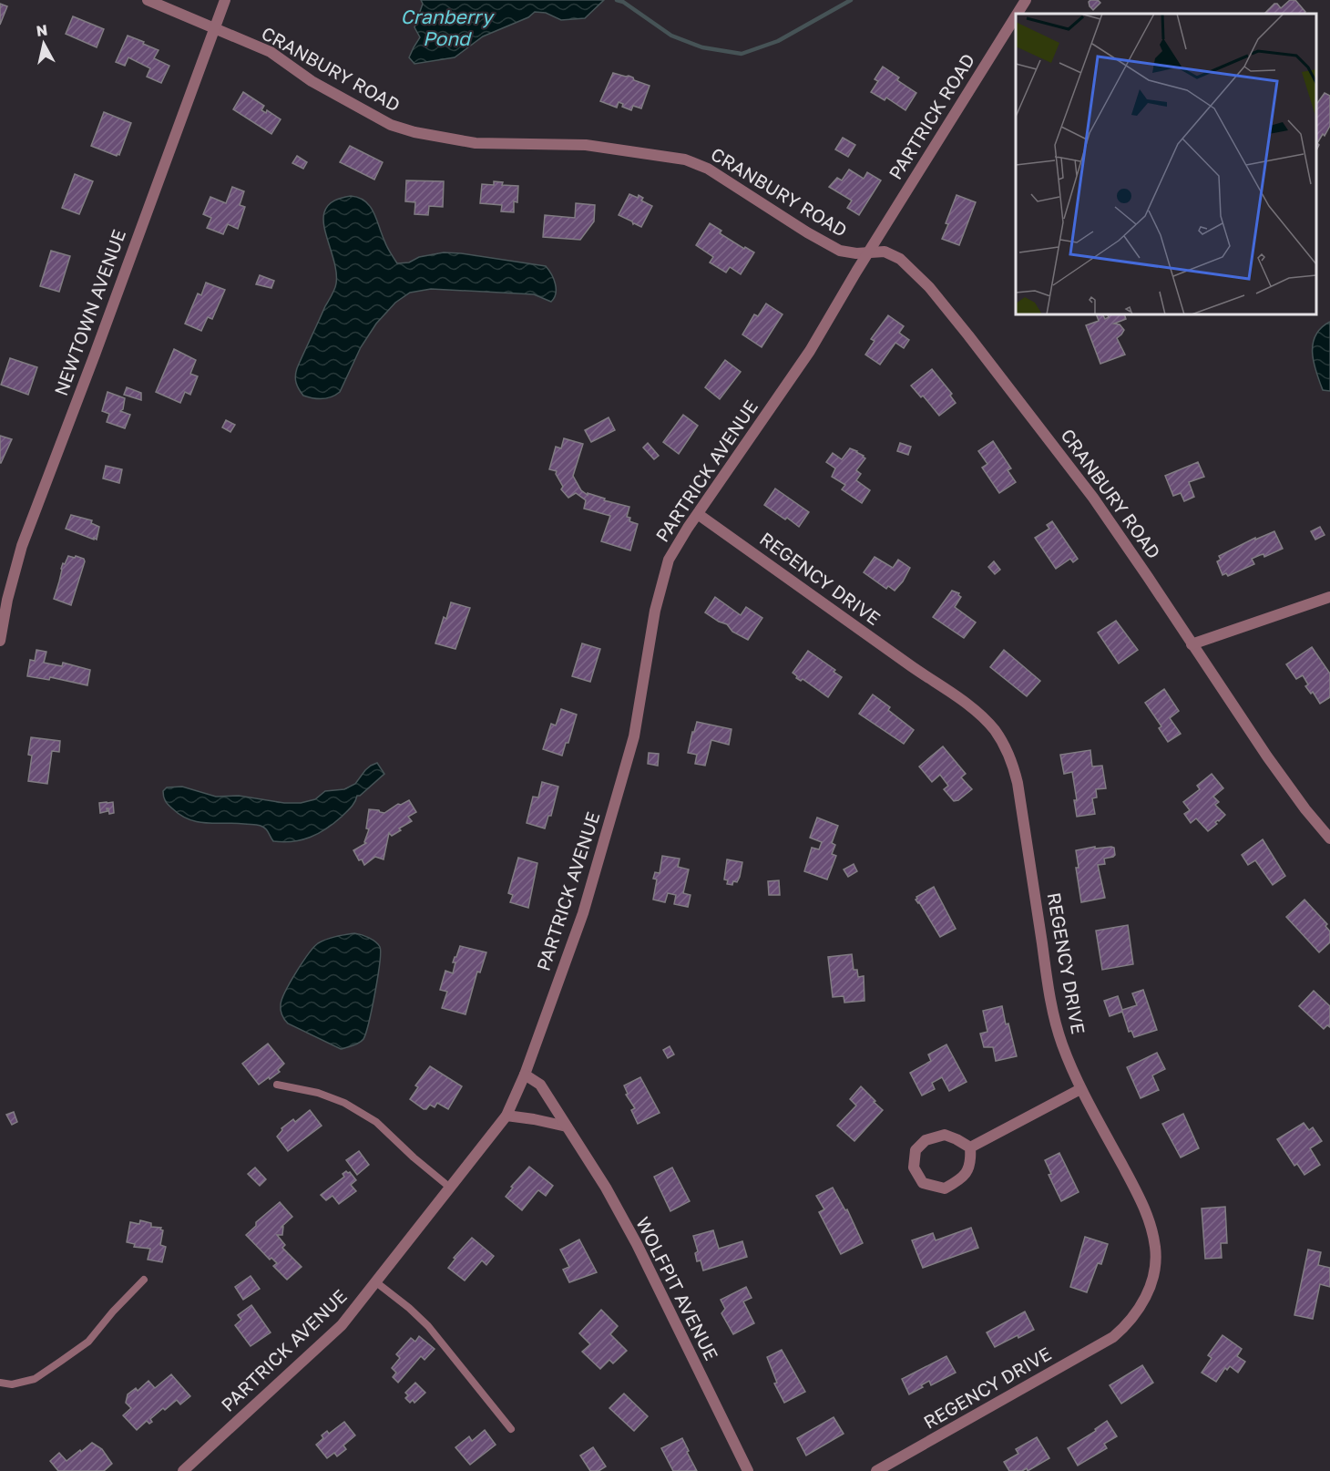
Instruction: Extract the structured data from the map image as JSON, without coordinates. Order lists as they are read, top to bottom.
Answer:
{
  "streets": {
    "street": [
      "CRANBURY ROAD",
      "PARTRICK ROAD",
      "NEWTOWN AVENUE",
      "PARTRICK AVENUE",
      "REGENCY DRIVE",
      "WOLFPIT AVENUE"
    ]
  },
  "crossings": [
    ["CRANBURY ROAD", "PARTRICK ROAD"],
    ["CRANBURY ROAD", "NEWTOWN AVENUE"],
    ["CRANBURY ROAD", "PARTRICK AVENUE"],
    ["PARTRICK ROAD", "PARTRICK AVENUE"],
    ["PARTRICK AVENUE", "REGENCY DRIVE"],
    ["PARTRICK AVENUE", "WOLFPIT AVENUE"]
  ],
  "water": ["Cranberry Pond"],
  "north": "top"
}
